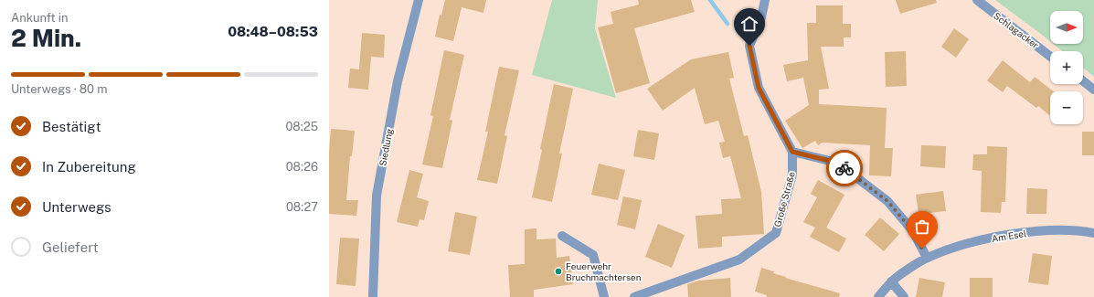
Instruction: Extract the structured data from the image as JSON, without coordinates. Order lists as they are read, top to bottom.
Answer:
{
  "streets": {
    "street": [
      "Schlagacker",
      "Siedlung",
      "Große Straße",
      "Am Esel"
    ]
  },
  "places": ["Feuerwehr Bruchmachtersen"],
  "north": "right",
  "page": {
    "heading": ["2 Min.", "Ankunft in", "08:48–08:53"],
    "map_buttons": ["+", "−"],
    "bar": "Unterwegs · 80 m",
    "list": [
      ["Bestätigt", "08:25"],
      ["In Zubereitung", "08:26"],
      ["Unterwegs", "08:27"],
      "Geliefert"
    ]
  }
}
